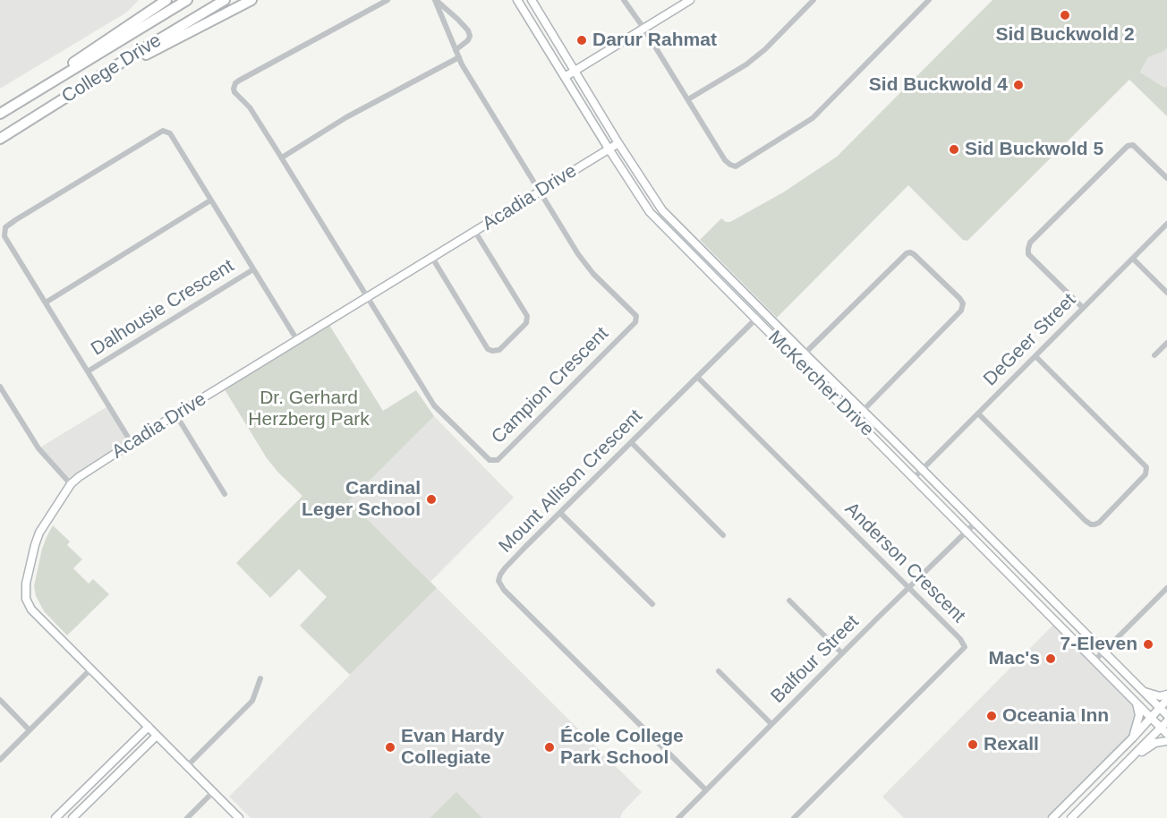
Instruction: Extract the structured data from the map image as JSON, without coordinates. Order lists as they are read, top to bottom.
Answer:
{
  "streets": {
    "highway": ["College Drive"],
    "main road": ["Acadia Drive", "McKercher Drive"],
    "street": [
      "Dalhousie Crescent",
      "DeGeer Street",
      "Campion Crescent",
      "Mount Allison Crescent",
      "Anderson Crescent",
      "Balfour Street"
    ]
  },
  "crossings": [
    ["Acadia Drive", "Dalhousie Crescent"],
    ["Acadia Drive", "McKercher Drive"],
    ["Acadia Drive", "Campion Crescent"],
    ["DeGeer Street", "McKercher Drive"],
    ["McKercher Drive", "Mount Allison Crescent"],
    ["McKercher Drive", "Balfour Street"],
    ["Mount Allison Crescent", "Anderson Crescent"],
    ["Mount Allison Crescent", "Balfour Street"],
    ["Anderson Crescent", "Balfour Street"]
  ],
  "parks": ["Dr. Gerhard Herzberg Park"],
  "places": [
    "Sid Buckwold 2",
    "Darur Rahmat",
    "Sid Buckwold 4",
    "Sid Buckwold 5",
    "Cardinal Leger School",
    "7-Eleven",
    "Mac's",
    "Oceania Inn",
    "Rexall",
    "Evan Hardy Collegiate",
    "École College Park School"
  ]
}
